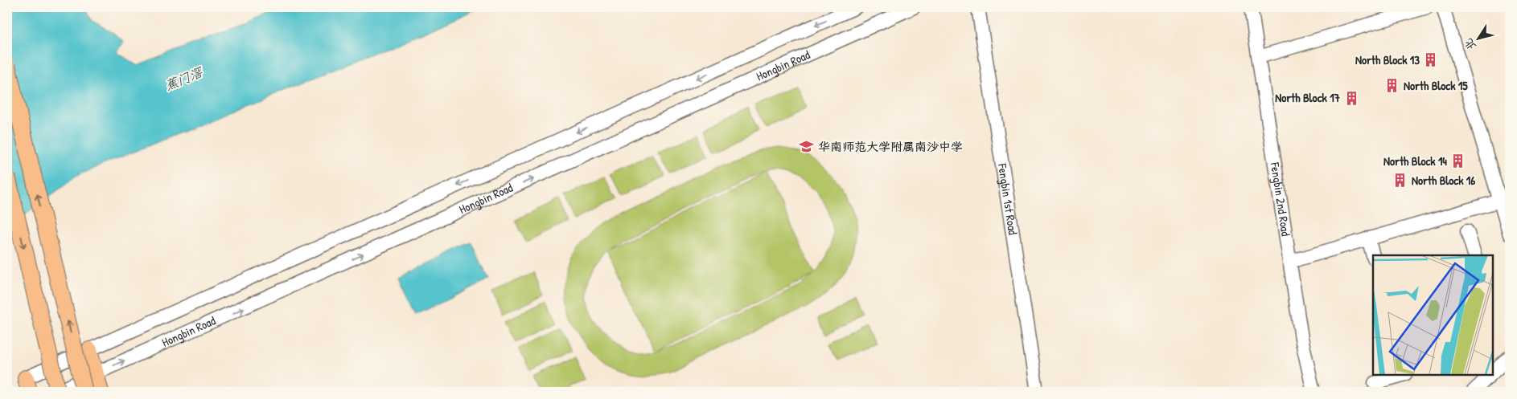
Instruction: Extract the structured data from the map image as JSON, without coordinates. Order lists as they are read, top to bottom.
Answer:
{
  "streets": {
    "street": ["Hongbin Road", "Fengbin 1st Road", "Fengbin 2nd Road"]
  },
  "water": ["蕉门滘"],
  "places": {
    "building": [
      "North Block 13",
      "North Block 15",
      "North Block 17",
      "North Block 14",
      "North Block 16"
    ],
    "school or university": ["华南师范大学附属南沙中学"]
  },
  "north": "bottom left"
}
